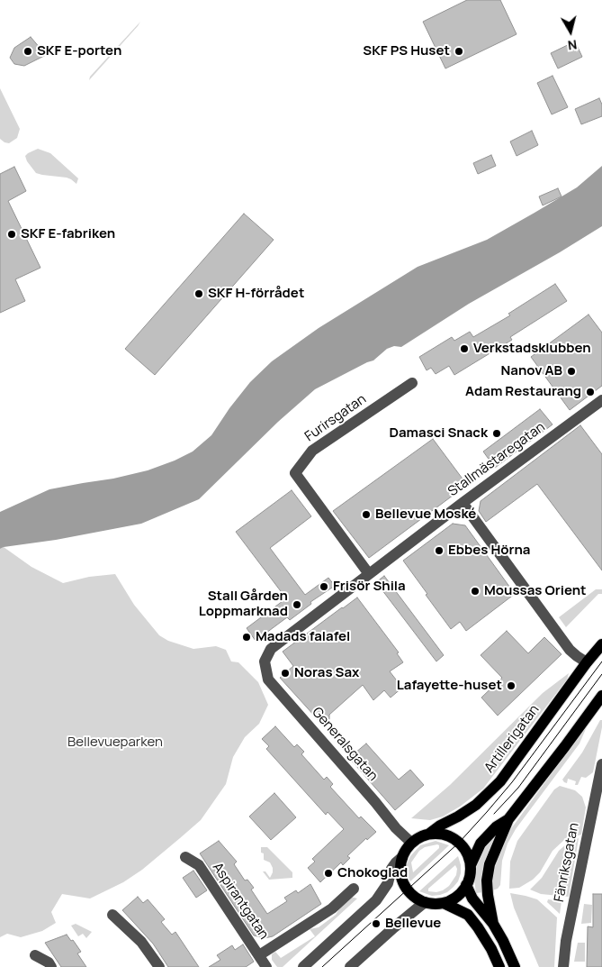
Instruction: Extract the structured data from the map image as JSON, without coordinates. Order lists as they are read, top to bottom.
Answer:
{
  "streets": {
    "main road": ["Artillerigatan"],
    "street": [
      "Furirsgatan",
      "Stallmästaregatan",
      "Generalsgatan",
      "Fänriksgatan",
      "Aspirantgatan"
    ]
  },
  "crossings": [
    ["Furirsgatan", "Stallmästaregatan"],
    ["Stallmästaregatan", "Generalsgatan"],
    ["Artillerigatan", "Generalsgatan"]
  ],
  "parks": ["Bellevueparken"],
  "places": [
    "SKF E-porten",
    "SKF PS Huset",
    "SKF E-fabriken",
    "SKF H-förrådet",
    "Verkstadsklubben",
    "Nanov AB",
    "Adam Restaurang",
    "Damasci Snack",
    "Bellevue Moské",
    "Ebbes Hörna",
    "Frisör Shila",
    "Moussas Orient",
    "Stall Gården Loppmarknad",
    "Madads falafel",
    "Noras Sax",
    "Lafayette-huset",
    "Chokoglad",
    "Bellevue"
  ],
  "north": "bottom"
}
